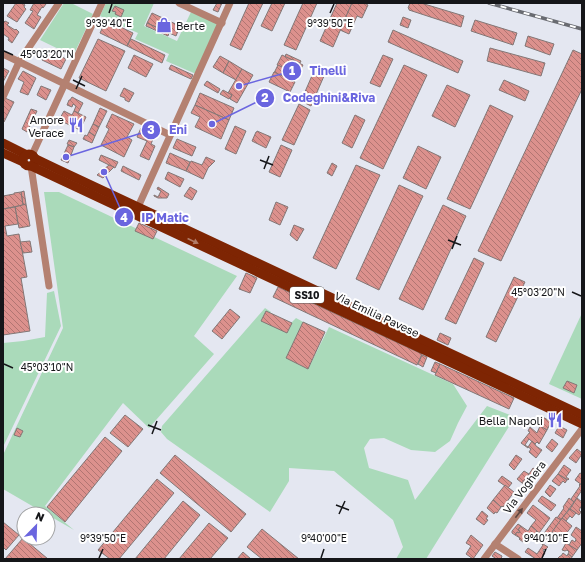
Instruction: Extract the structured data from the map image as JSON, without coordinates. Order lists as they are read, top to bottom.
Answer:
{
  "streets": {
    "main road": ["SS10", "Via Emilia Pavese"],
    "street": ["Via Voghera"]
  },
  "one_way": ["Via Voghera"],
  "places": {
    "shop": ["Berte"],
    "other": [
      "Tinelli",
      "Codeghini&Riva",
      "Eni",
      "IP Matic"
    ],
    "restaurant": ["Amore Verace", "Bella Napoli"]
  },
  "north": "top right",
  "coordinates": [
    "9°39'40\"E",
    "9°39'50\"E",
    "45°03'20\"N",
    "45°03'10\"N",
    "9°40'00\"E",
    "9°40'10\"E"
  ]
}
